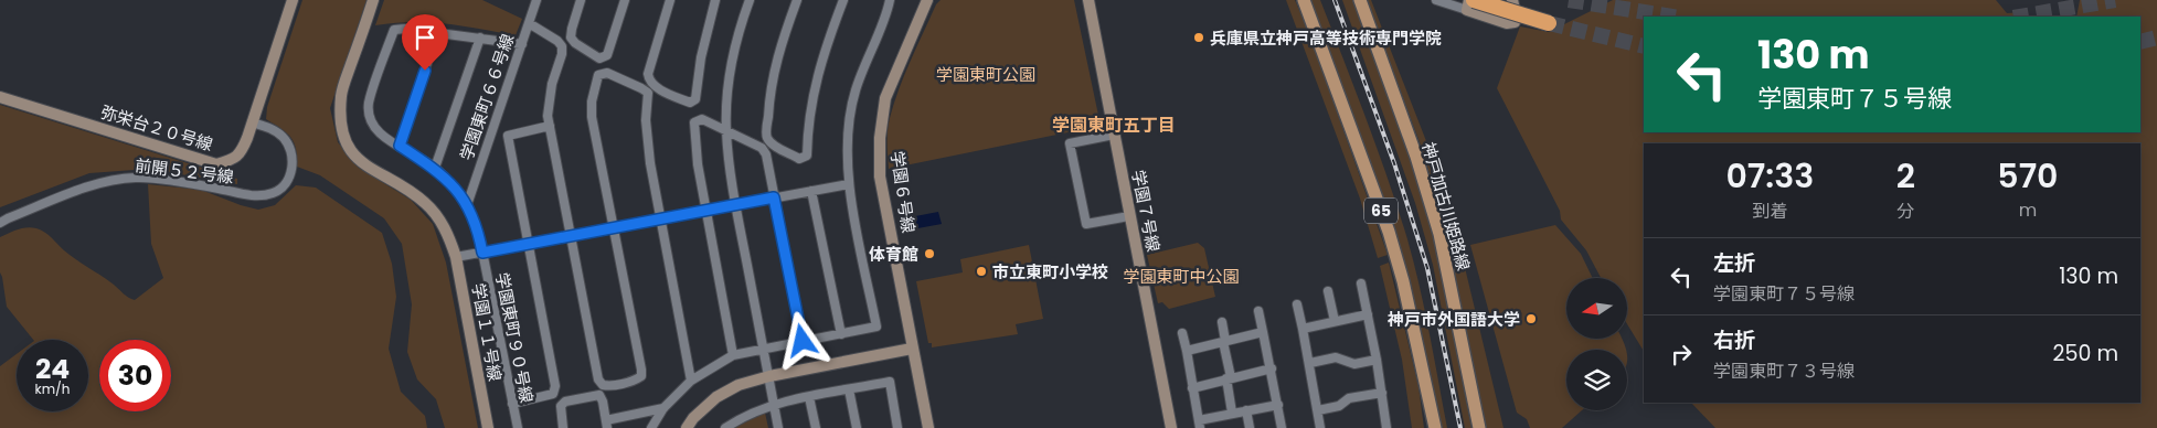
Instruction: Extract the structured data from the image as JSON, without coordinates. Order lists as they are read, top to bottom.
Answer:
{
  "streets": {
    "main road": ["神戸加古川姫路線", "65"],
    "street": [
      "学園東町６６号線",
      "弥栄台２０号線",
      "前開５２号線",
      "学園６号線",
      "学園７号線",
      "学園１１号線",
      "学園東町９０号線"
    ]
  },
  "crossings": [
    ["学園東町６６号線", "学園東町９０号線"],
    ["弥栄台２０号線", "前開５２号線"]
  ],
  "districts": ["学園東町五丁目"],
  "parks": ["学園東町公園", "学園東町中公園"],
  "places": [
    "兵庫県立神戸高等技術専門学院",
    "体育館",
    "市立東町小学校",
    "神戸市外国語大学"
  ],
  "north": "left",
  "page": {
    "turn": ["130 m", "学園東町７５号線"],
    "eta": [
      "07:33",
      "到着",
      "2",
      "分",
      "570",
      "m"
    ],
    "list": [
      {
        "name": "左折",
        "note": "学園東町７５号線",
        "value": "130 m"
      },
      {
        "name": "右折",
        "note": "学園東町７３号線",
        "value": "250 m"
      }
    ],
    "speed": "24 km/h",
    "limit": "30"
  }
}
